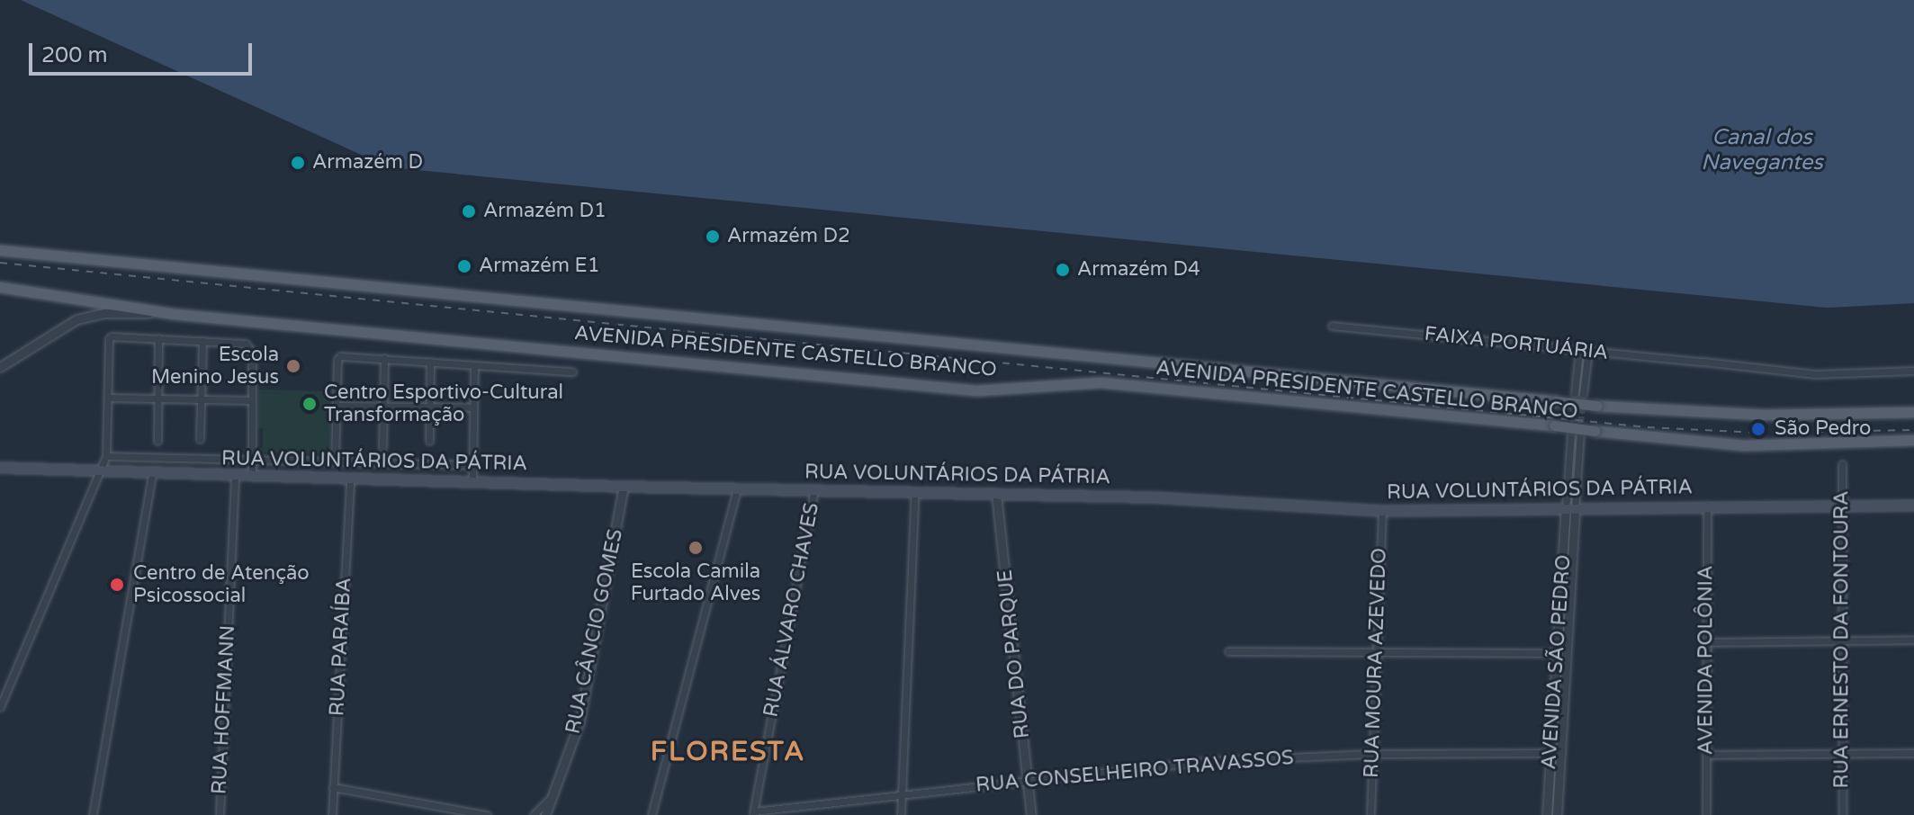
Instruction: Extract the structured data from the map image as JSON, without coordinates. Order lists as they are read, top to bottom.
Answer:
{
  "streets": {
    "main road": ["AVENIDA PRESIDENTE CASTELLO BRANCO", "RUA VOLUNTÁRIOS DA PÁTRIA"],
    "street": [
      "FAIXA PORTUÁRIA",
      "RUA ÁLVARO CHAVES",
      "RUA CÂNCIO GOMES",
      "RUA ERNESTO DA FONTOURA",
      "RUA PARAÍBA",
      "RUA DO PARQUE",
      "AVENIDA POLÔNIA",
      "AVENIDA SÃO PEDRO",
      "RUA MOURA AZEVEDO",
      "RUA HOFFMANN",
      "RUA CONSELHEIRO TRAVASSOS"
    ]
  },
  "crossings": [
    ["RUA VOLUNTÁRIOS DA PÁTRIA", "RUA ÁLVARO CHAVES"],
    ["RUA VOLUNTÁRIOS DA PÁTRIA", "RUA CÂNCIO GOMES"],
    ["RUA VOLUNTÁRIOS DA PÁTRIA", "RUA ERNESTO DA FONTOURA"],
    ["RUA VOLUNTÁRIOS DA PÁTRIA", "RUA PARAÍBA"],
    ["RUA VOLUNTÁRIOS DA PÁTRIA", "RUA DO PARQUE"],
    ["RUA VOLUNTÁRIOS DA PÁTRIA", "AVENIDA POLÔNIA"],
    ["RUA VOLUNTÁRIOS DA PÁTRIA", "AVENIDA SÃO PEDRO"],
    ["RUA VOLUNTÁRIOS DA PÁTRIA", "RUA MOURA AZEVEDO"],
    ["RUA VOLUNTÁRIOS DA PÁTRIA", "RUA HOFFMANN"],
    ["RUA ÁLVARO CHAVES", "RUA CONSELHEIRO TRAVASSOS"],
    ["RUA DO PARQUE", "RUA CONSELHEIRO TRAVASSOS"],
    ["AVENIDA SÃO PEDRO", "RUA CONSELHEIRO TRAVASSOS"],
    ["RUA MOURA AZEVEDO", "RUA CONSELHEIRO TRAVASSOS"]
  ],
  "districts": ["FLORESTA"],
  "water": ["Canal dos Navegantes"],
  "places": [
    "Armazém D",
    "Armazém D1",
    "Armazém D2",
    "Armazém E1",
    "Armazém D4",
    "Escola Menino Jesus",
    "Centro Esportivo-Cultural Transformação",
    "São Pedro",
    "Escola Camila Furtado Alves",
    "Centro de Atenção Psicossocial"
  ],
  "scale_bar": "200 m"
}
